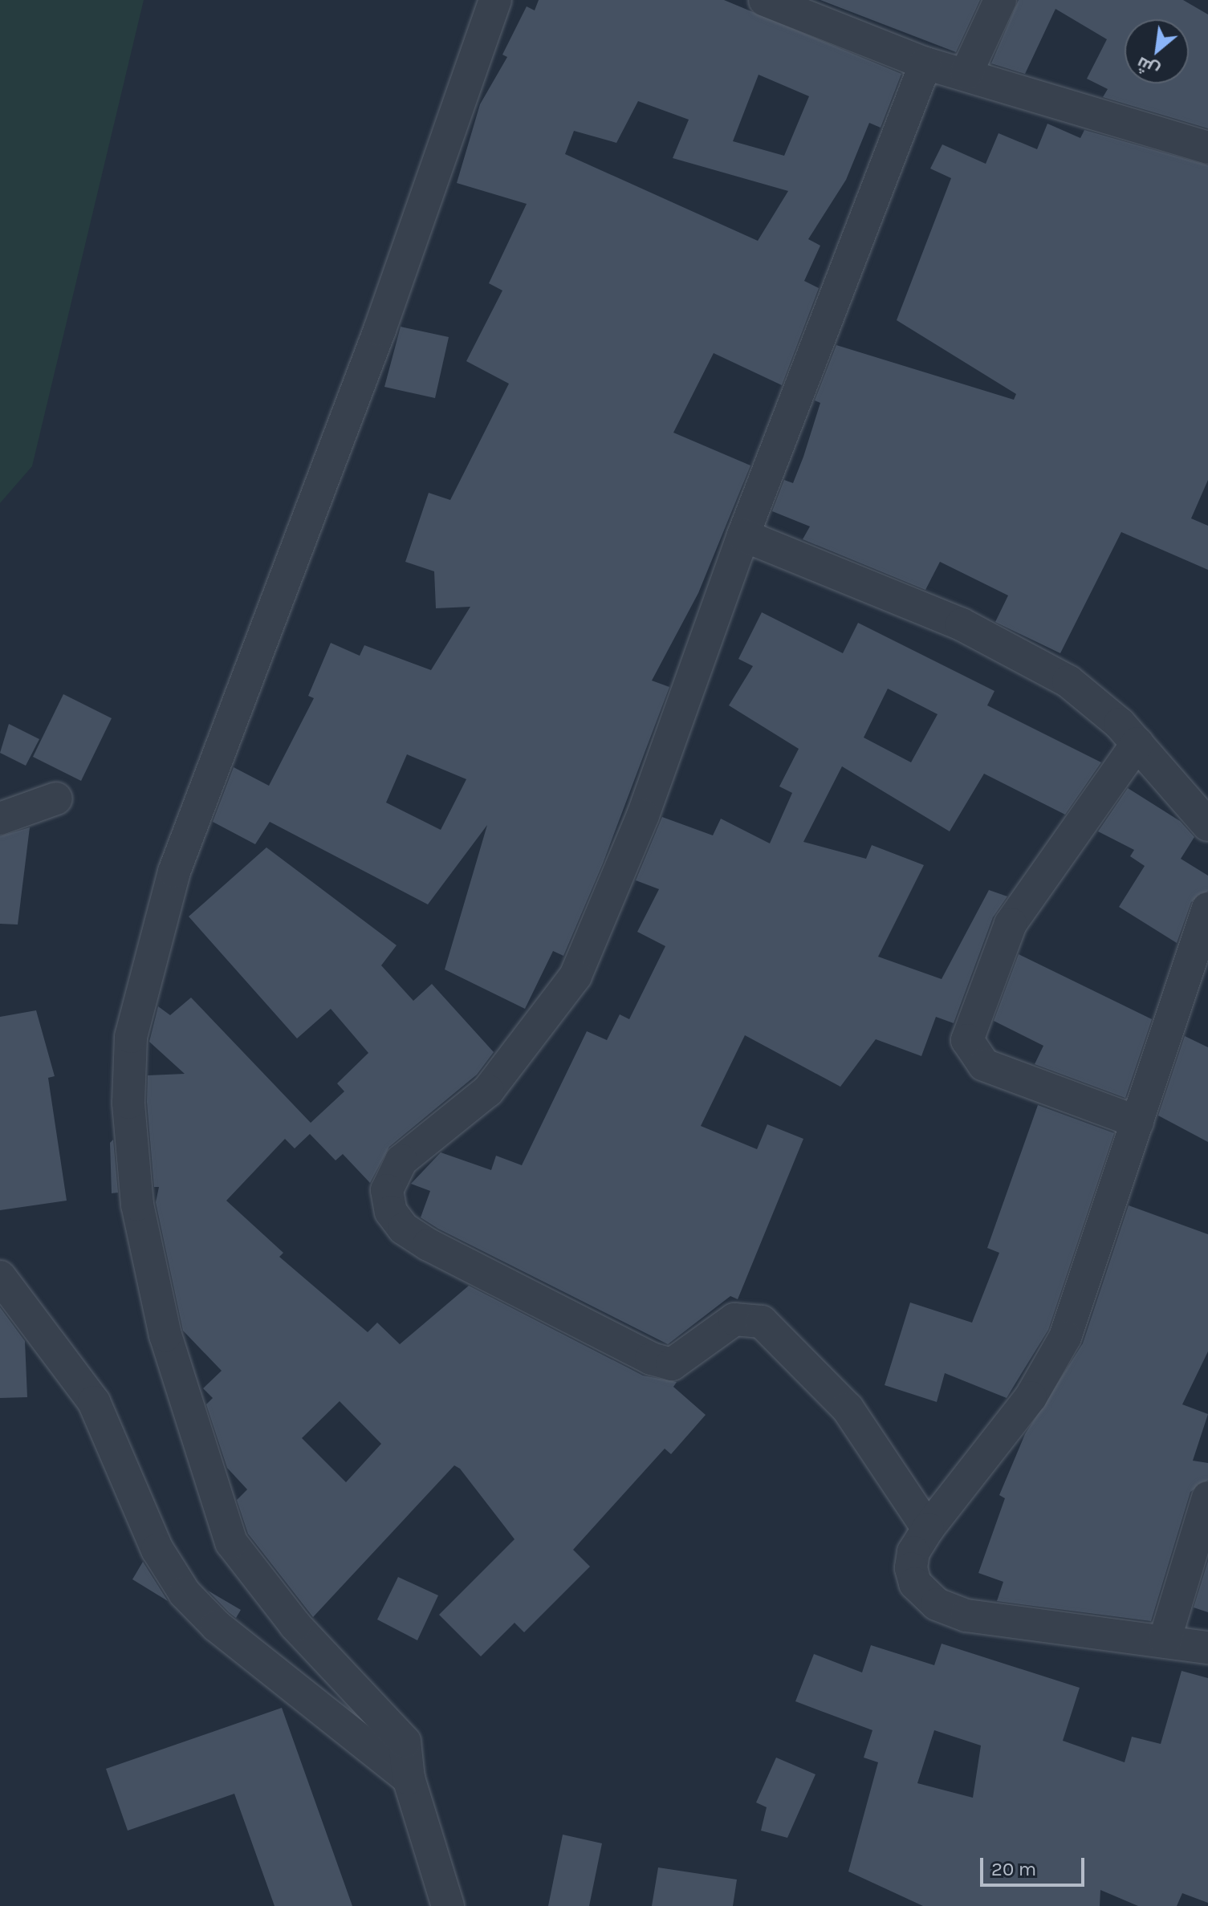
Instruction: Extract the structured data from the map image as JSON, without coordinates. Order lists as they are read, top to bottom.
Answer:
{
  "scale_bar": "20 m",
  "north": "bottom left"
}
